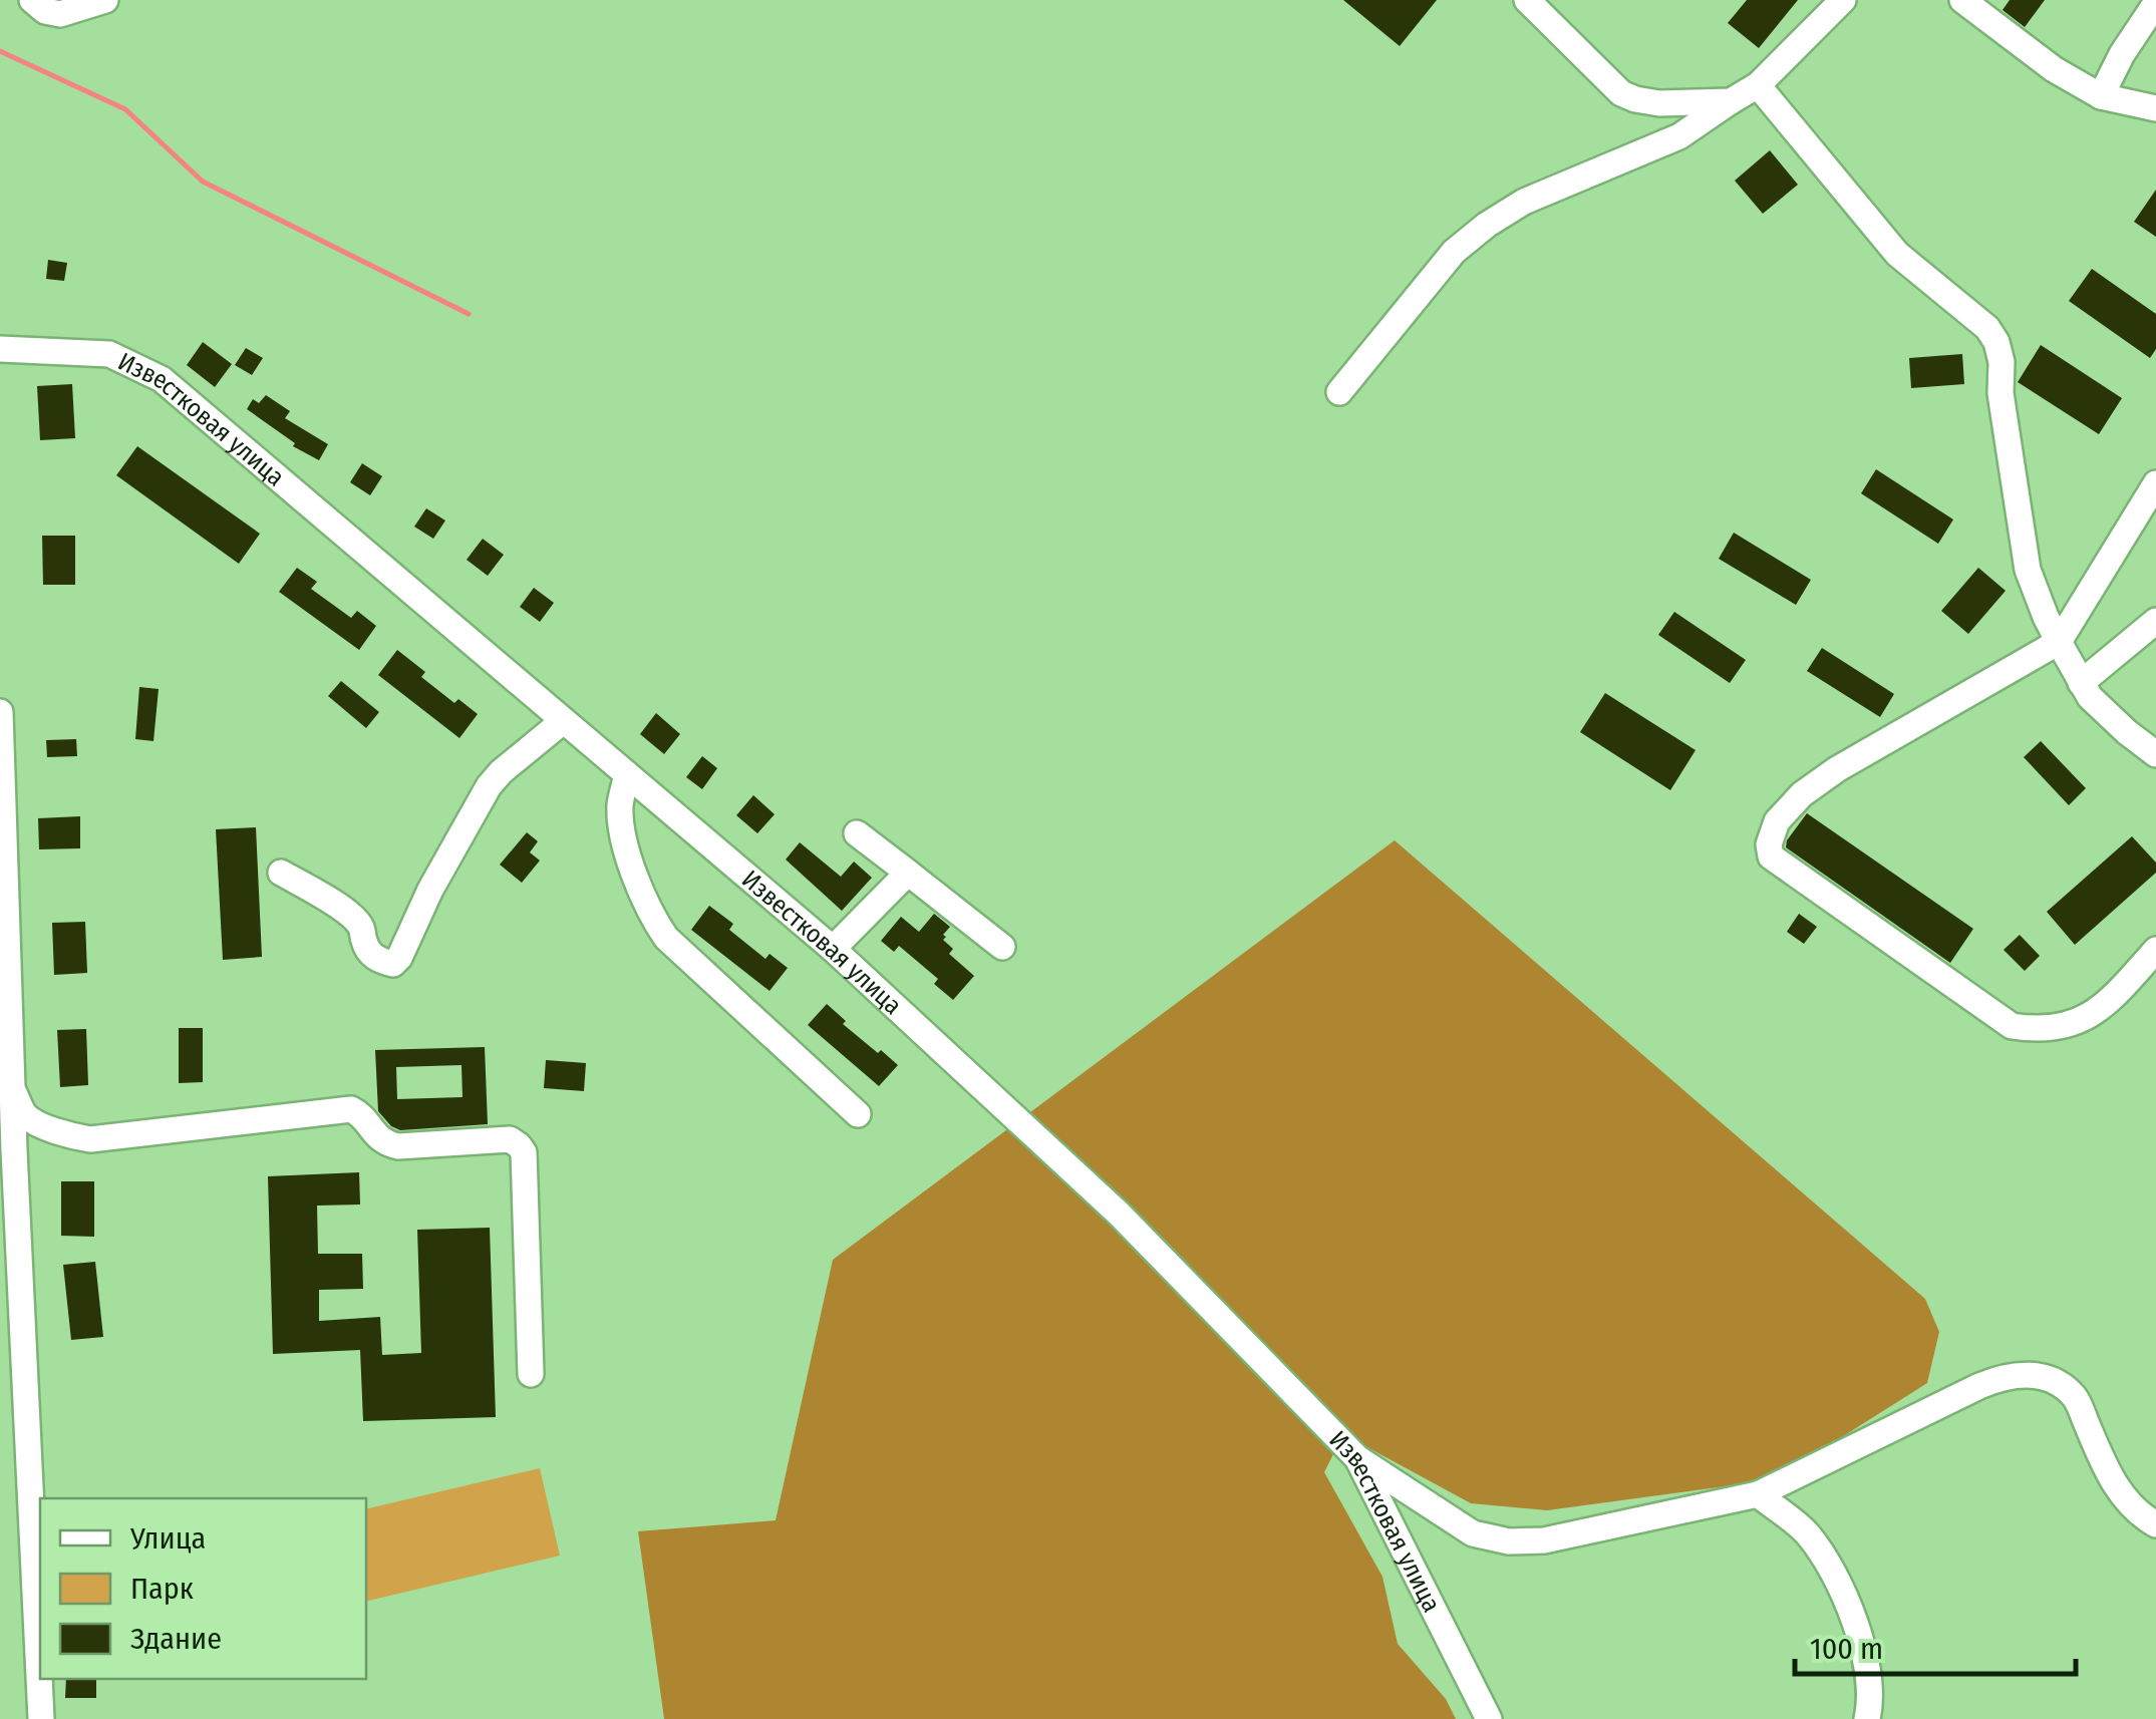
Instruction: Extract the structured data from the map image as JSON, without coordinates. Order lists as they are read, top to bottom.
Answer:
{
  "streets": {
    "street": ["Известковая улица"]
  },
  "legend": ["Улица", "Парк", "Здание"],
  "scale_bar": "100 m"
}
